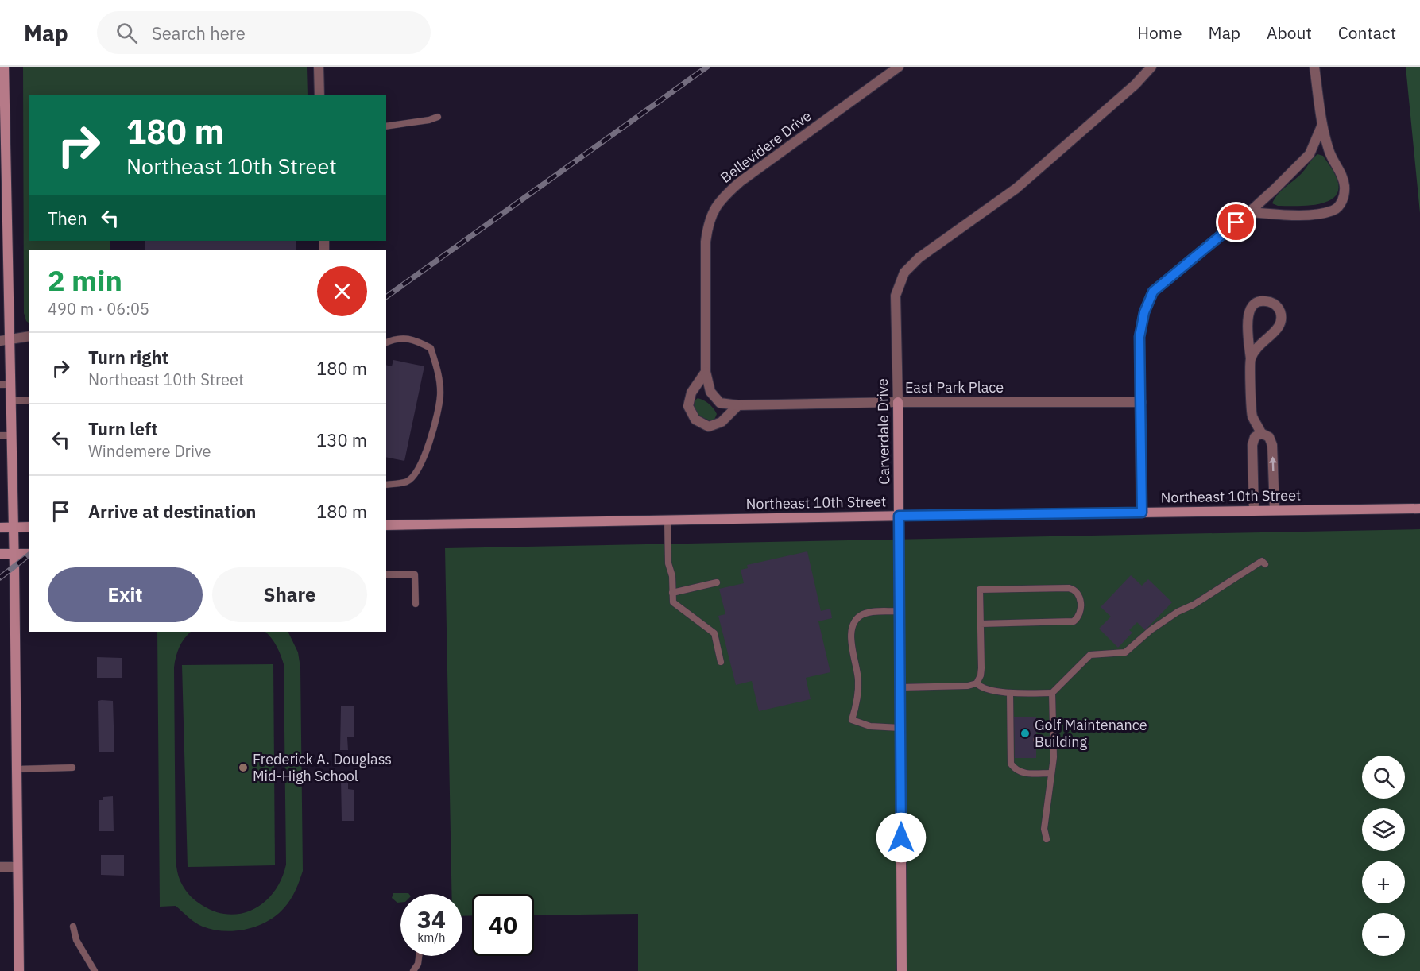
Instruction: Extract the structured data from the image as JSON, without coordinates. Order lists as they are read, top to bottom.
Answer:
{
  "streets": {
    "main road": ["Carverdale Drive", "Northeast 10th Street"],
    "street": ["Bellevidere Drive", "East Park Place"]
  },
  "crossings": [
    ["Bellevidere Drive", "East Park Place"],
    ["East Park Place", "Carverdale Drive"],
    ["Carverdale Drive", "Northeast 10th Street"]
  ],
  "places": ["Golf Maintenance Building", "Frederick A. Douglass Mid-High School"],
  "page": {
    "header": "Map",
    "search": "Search here",
    "nav": [
      "Home",
      "Map",
      "About",
      "Contact"
    ],
    "turn": ["180 m", "Northeast 10th Street"],
    "then": "Then",
    "heading": ["2 min", "490 m · 06:05"],
    "list": [
      {
        "name": "Turn right",
        "note": "Northeast 10th Street",
        "value": "180 m"
      },
      {
        "name": "Turn left",
        "note": "Windemere Drive",
        "value": "130 m"
      },
      {
        "name": "Arrive at destination",
        "value": "180 m"
      }
    ],
    "buttons": ["Exit", "Share"],
    "map_buttons": ["+", "−"],
    "speed": "34 km/h",
    "limit": "40"
  }
}
